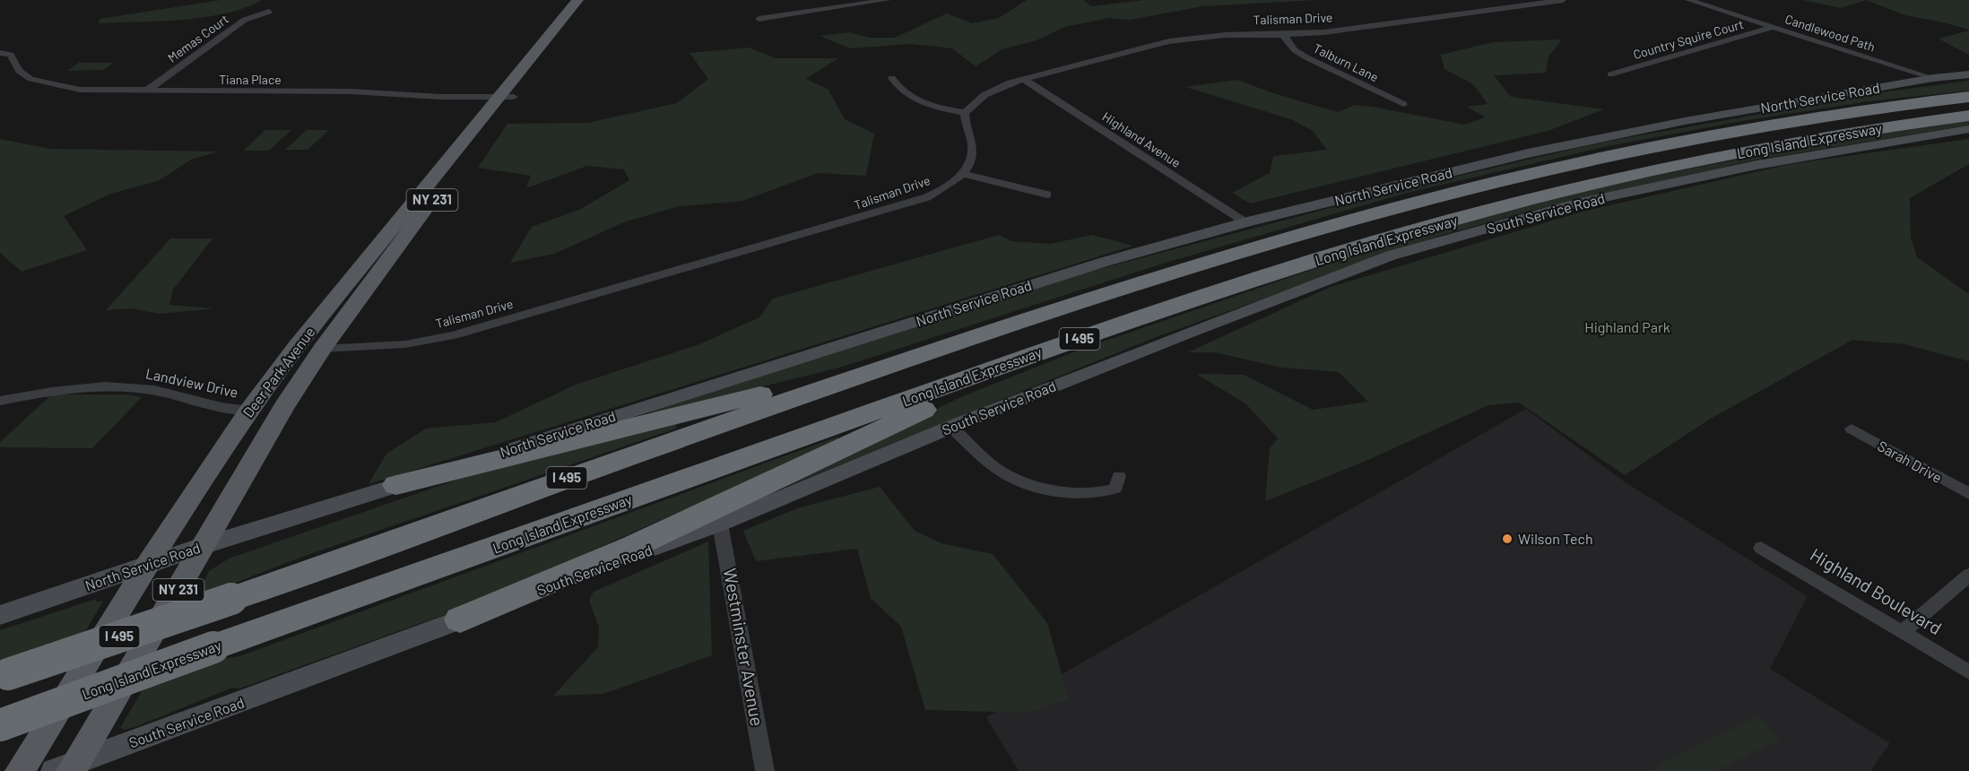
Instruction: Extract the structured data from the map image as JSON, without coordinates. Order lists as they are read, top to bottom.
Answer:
{
  "streets": {
    "highway": ["Long Island Expressway", "I 495"],
    "main road": [
      "North Service Road",
      "NY 231",
      "South Service Road",
      "Deer Park Avenue"
    ],
    "street": [
      "Talisman Drive",
      "Candlewood Path",
      "Memas Court",
      "Country Squire Court",
      "Talburn Lane",
      "Tiana Place",
      "Highland Avenue",
      "Landview Drive",
      "Sarah Drive",
      "Highland Boulevard",
      "Westminster Avenue"
    ]
  },
  "crossings": [
    ["Talisman Drive", "Talburn Lane"],
    ["Talisman Drive", "Highland Avenue"],
    ["Talisman Drive", "Deer Park Avenue"],
    ["Candlewood Path", "Country Squire Court"],
    ["Candlewood Path", "North Service Road"],
    ["Memas Court", "Tiana Place"],
    ["Tiana Place", "Deer Park Avenue"],
    ["North Service Road", "Highland Avenue"],
    ["North Service Road", "Deer Park Avenue"],
    ["South Service Road", "Deer Park Avenue"],
    ["South Service Road", "Westminster Avenue"],
    ["Deer Park Avenue", "Landview Drive"]
  ],
  "parks": ["Highland Park"],
  "places": ["Wilson Tech"]
}
